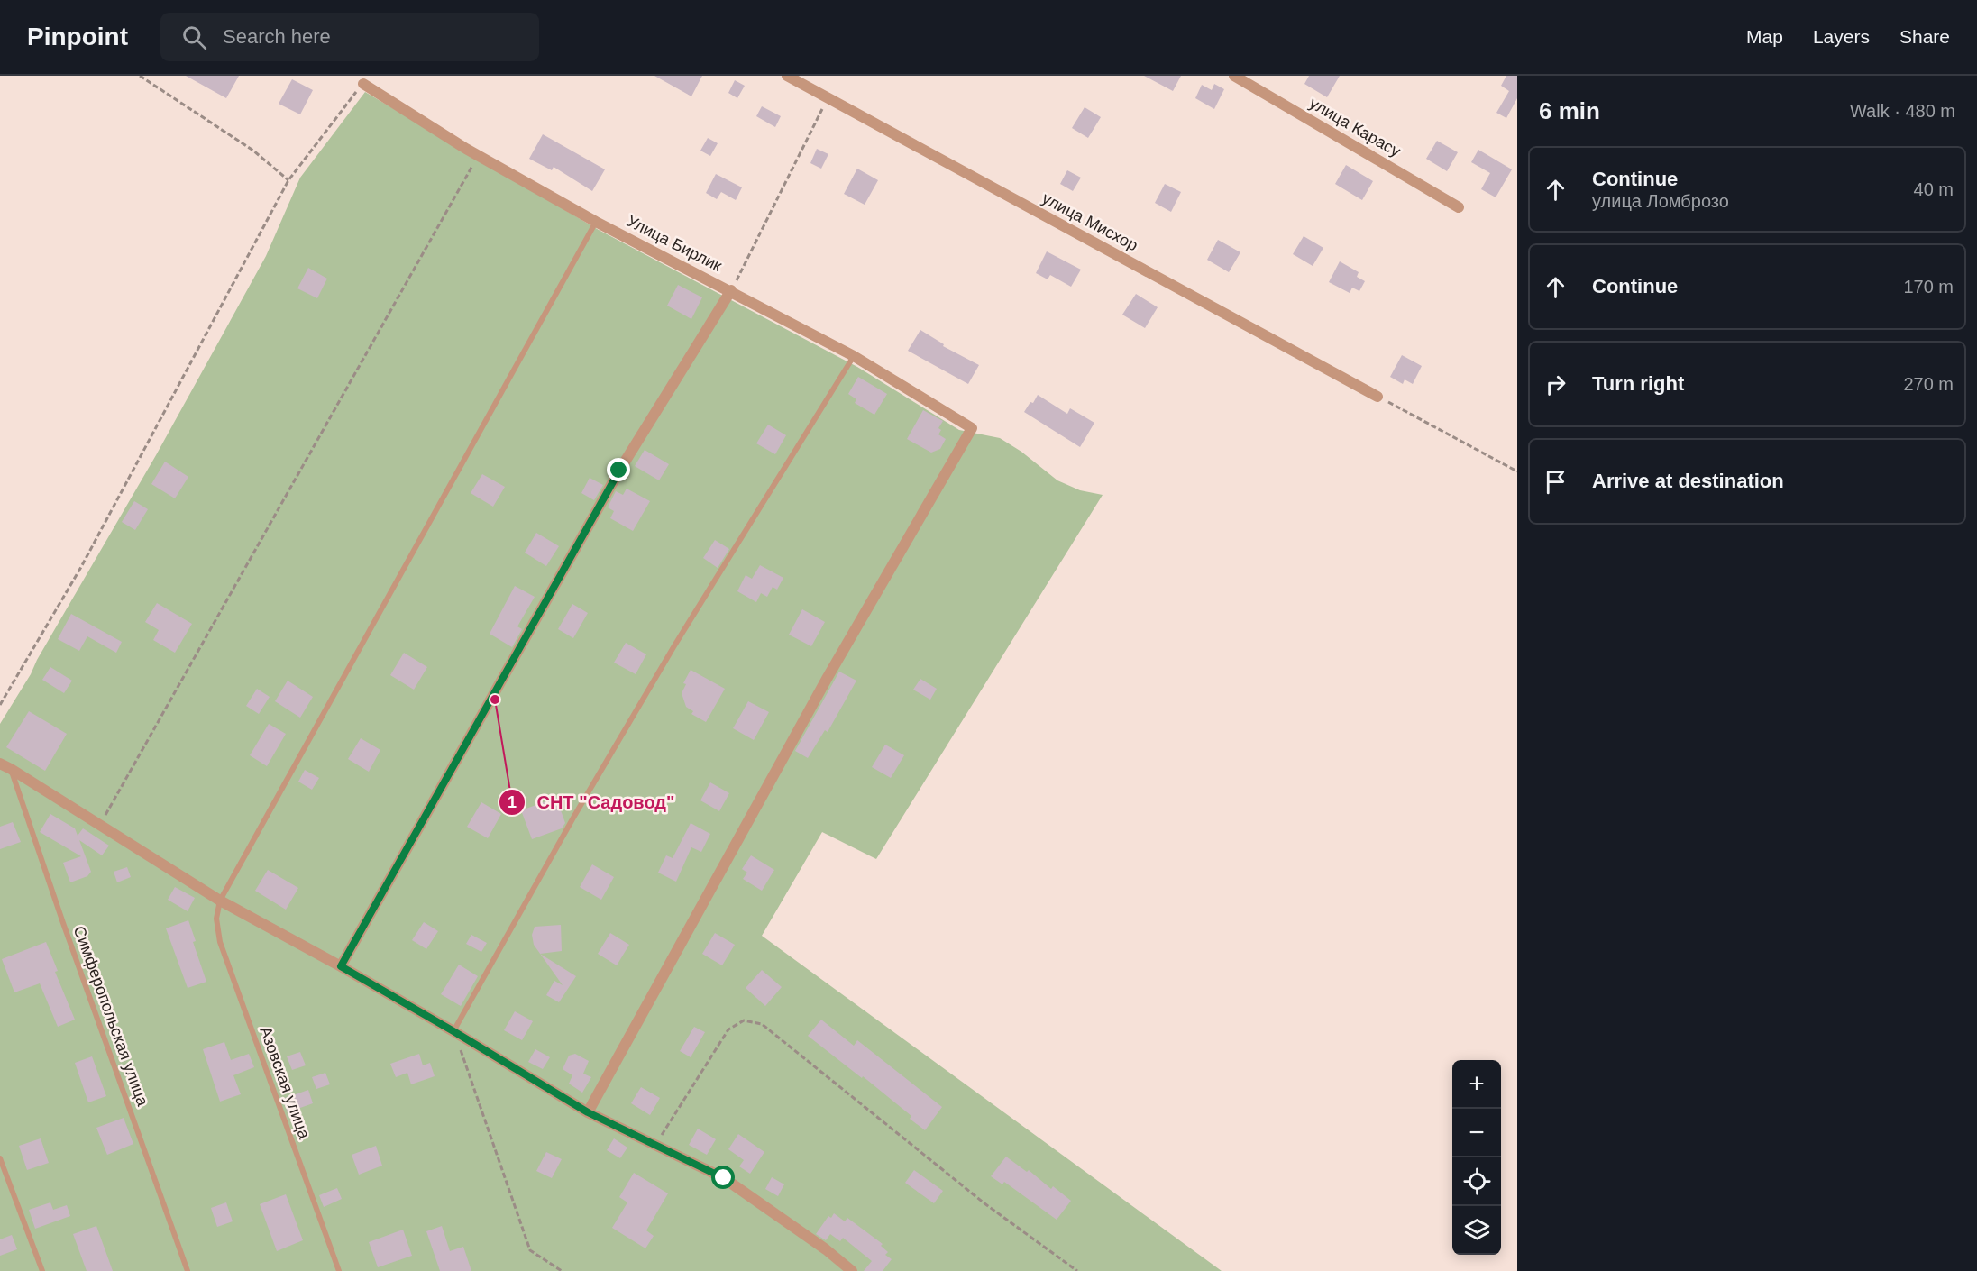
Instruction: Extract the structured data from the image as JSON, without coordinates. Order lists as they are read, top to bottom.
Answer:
{
  "streets": {
    "street": ["улица Карасу", "улица Мисхор", "Улица Бирлик"],
    "lane": ["Симферопольская улица", "Азовская улица"]
  },
  "places": ["СНТ \"Садовод\""],
  "page": {
    "header": "Pinpoint",
    "search": "Search here",
    "nav": ["Map", "Layers", "Share"],
    "heading": ["6 min", "Walk · 480 m"],
    "list": [
      ["Continue", "улица Ломброзо", "40 m"],
      ["Continue", "170 m"],
      ["Turn right", "270 m"],
      "Arrive at destination"
    ],
    "map_buttons": ["+", "−"]
  }
}
